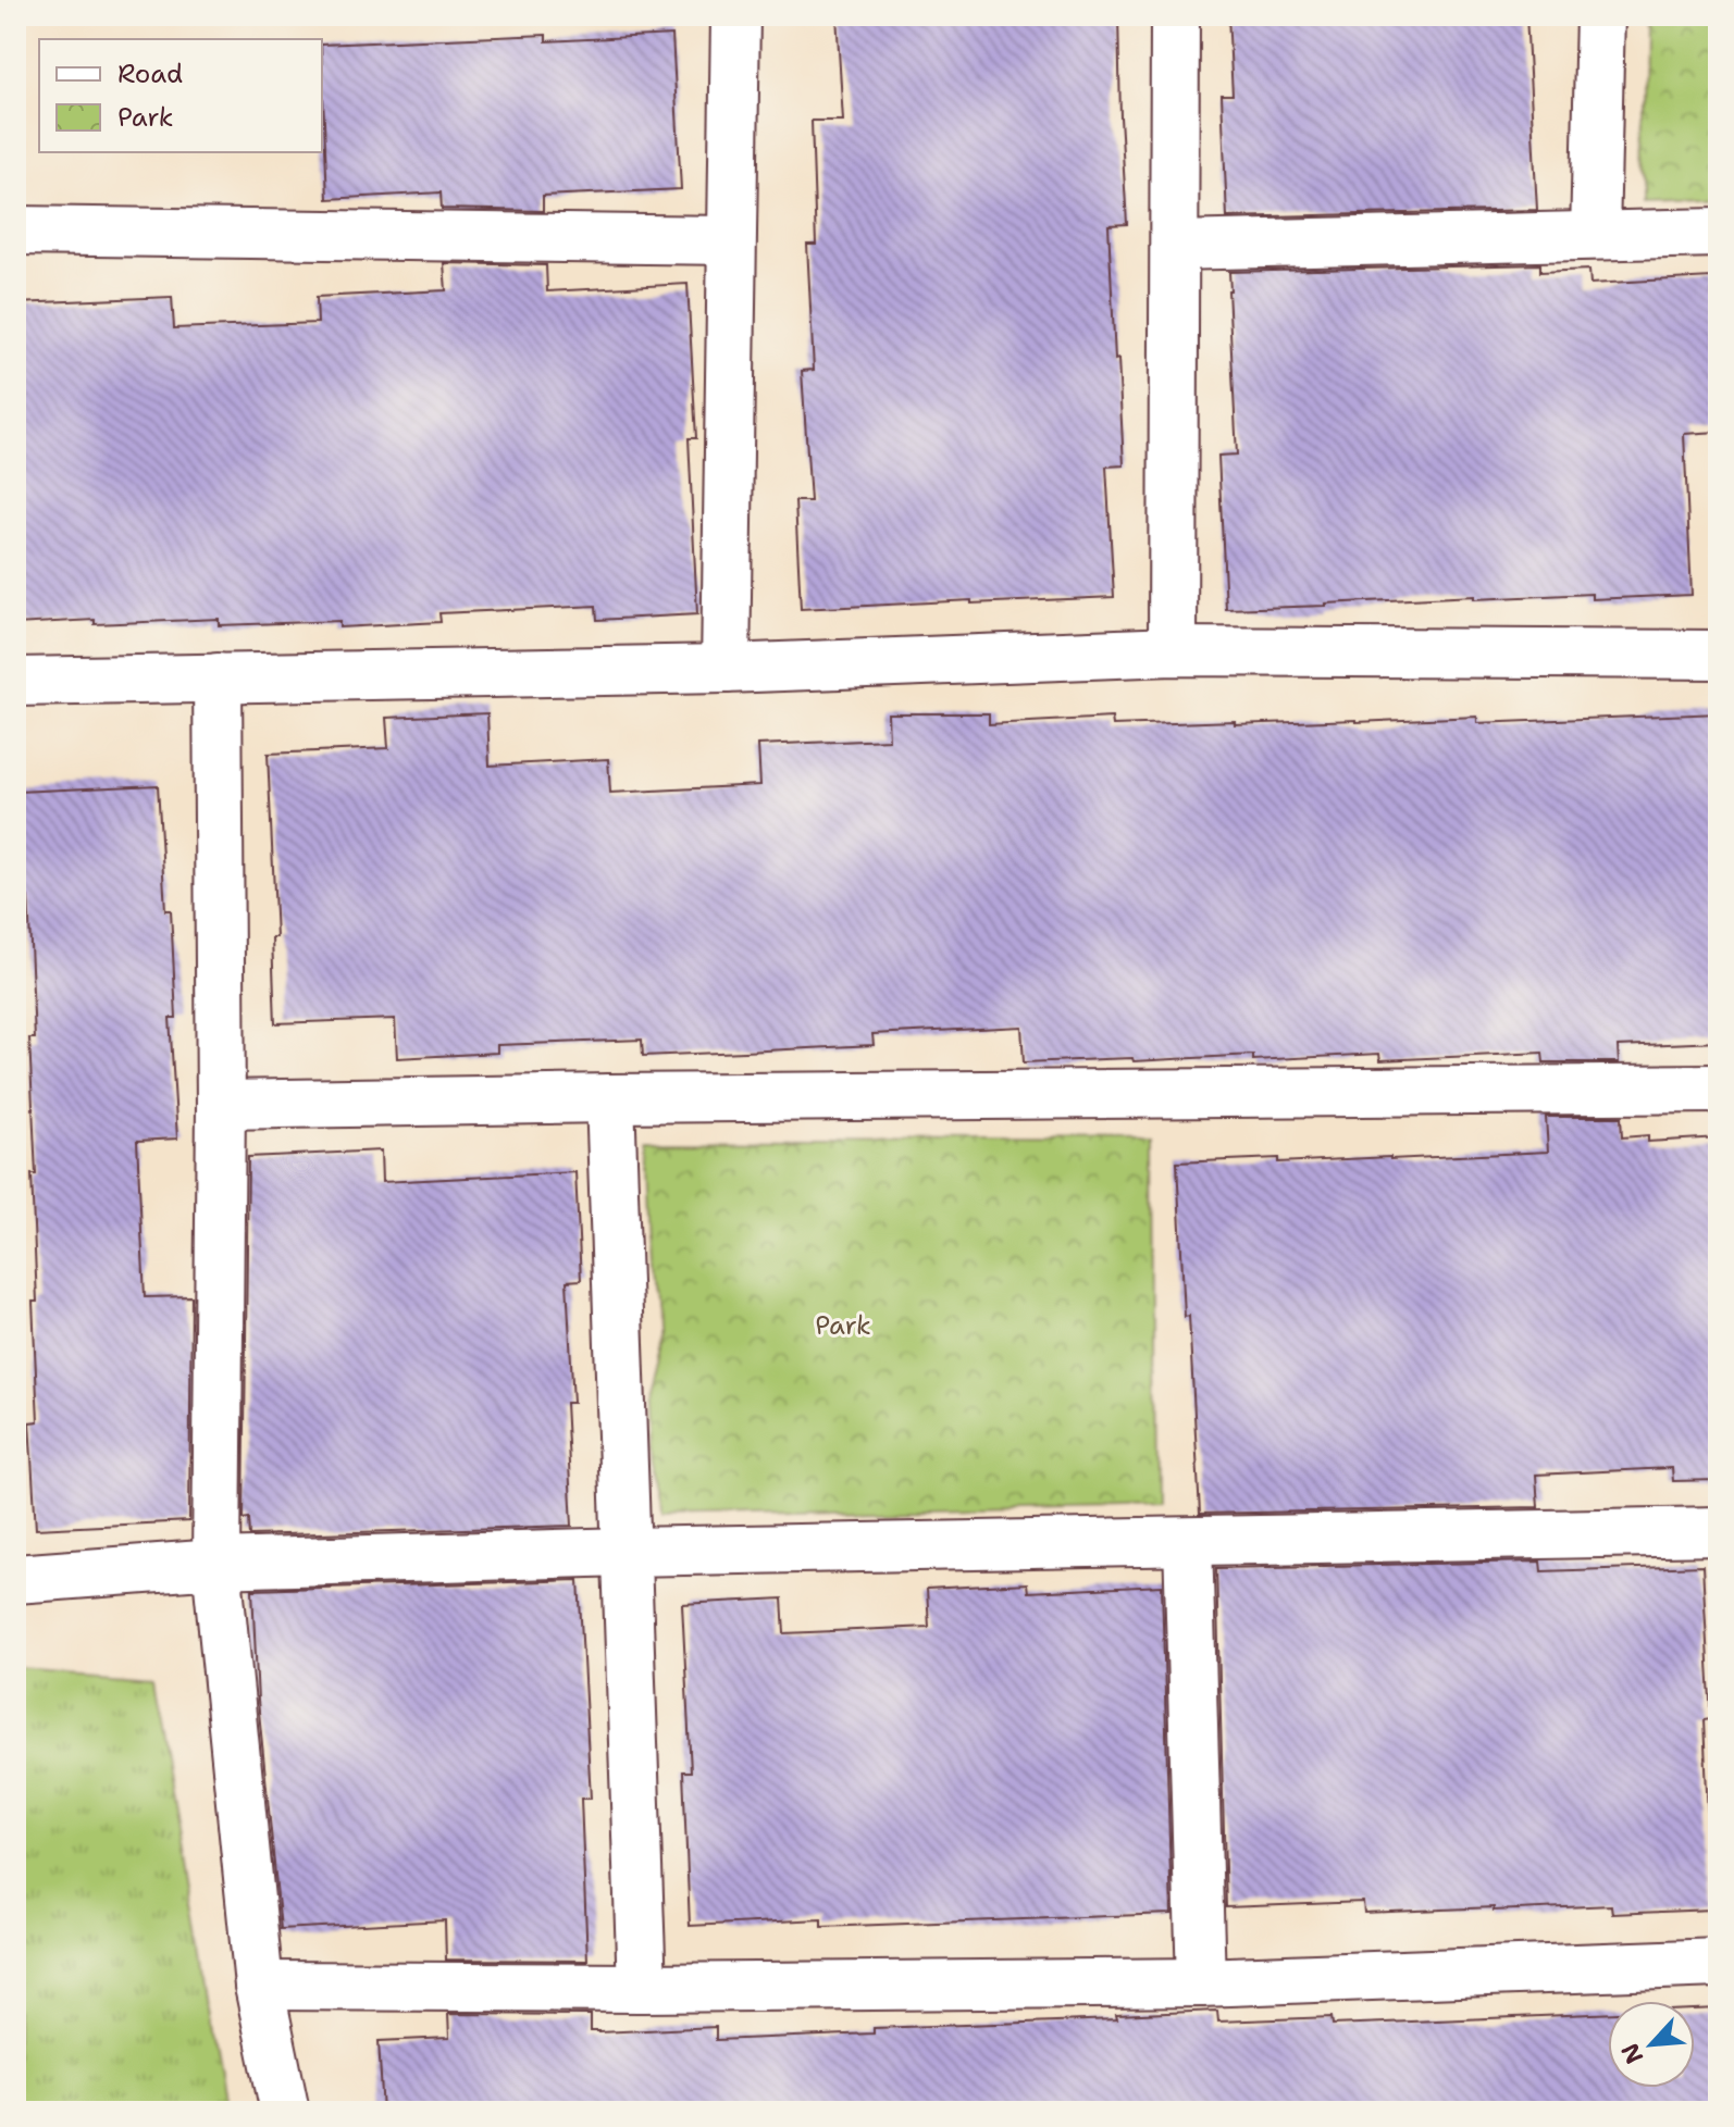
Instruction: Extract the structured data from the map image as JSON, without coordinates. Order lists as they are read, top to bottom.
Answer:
{
  "parks": ["Park"],
  "legend": ["Road", "Park"],
  "north": "bottom left"
}
